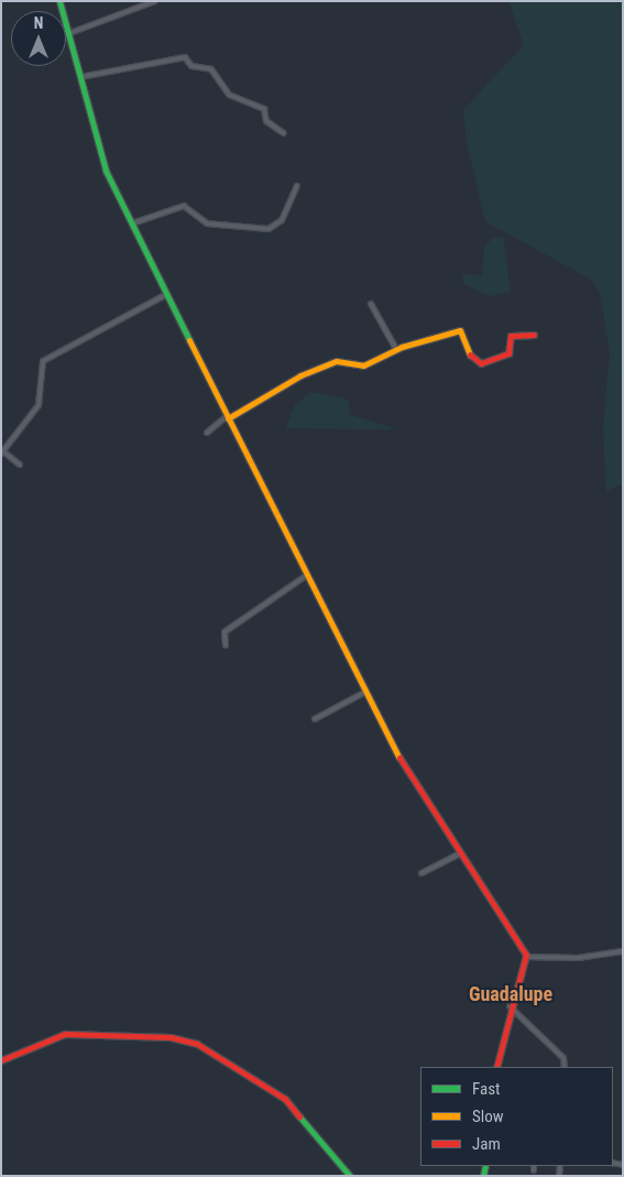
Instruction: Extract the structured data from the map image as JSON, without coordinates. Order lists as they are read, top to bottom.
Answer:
{
  "districts": ["Guadalupe"],
  "legend": ["Fast", "Slow", "Jam"],
  "north": "top"
}
